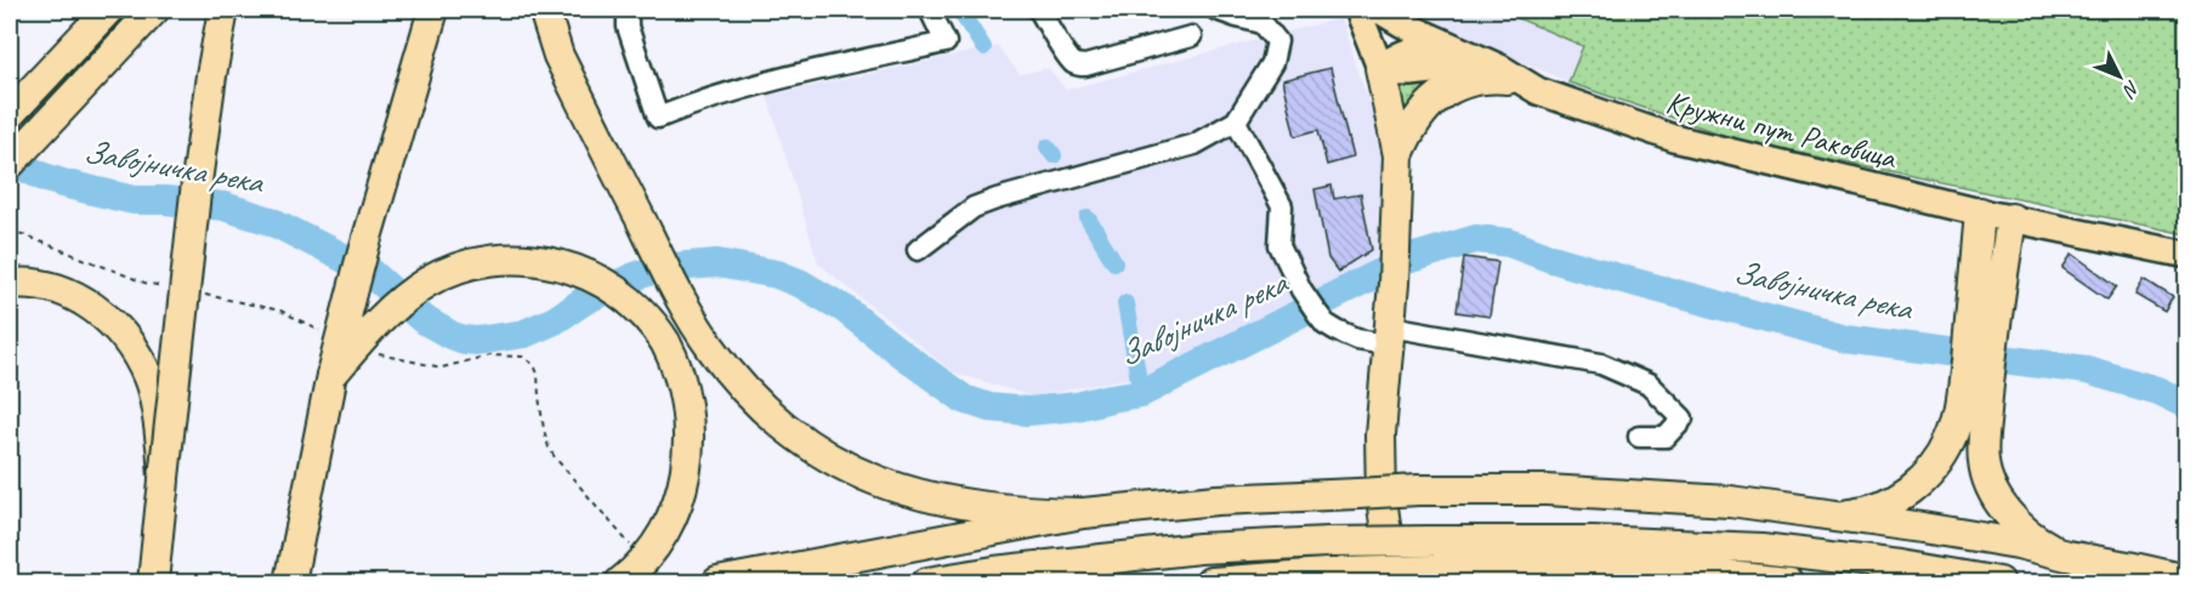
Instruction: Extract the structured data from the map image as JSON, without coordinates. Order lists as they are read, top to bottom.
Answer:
{
  "streets": {
    "main road": ["Кружни пут Раковица"]
  },
  "water": ["Завојничка река"],
  "north": "bottom right"
}
